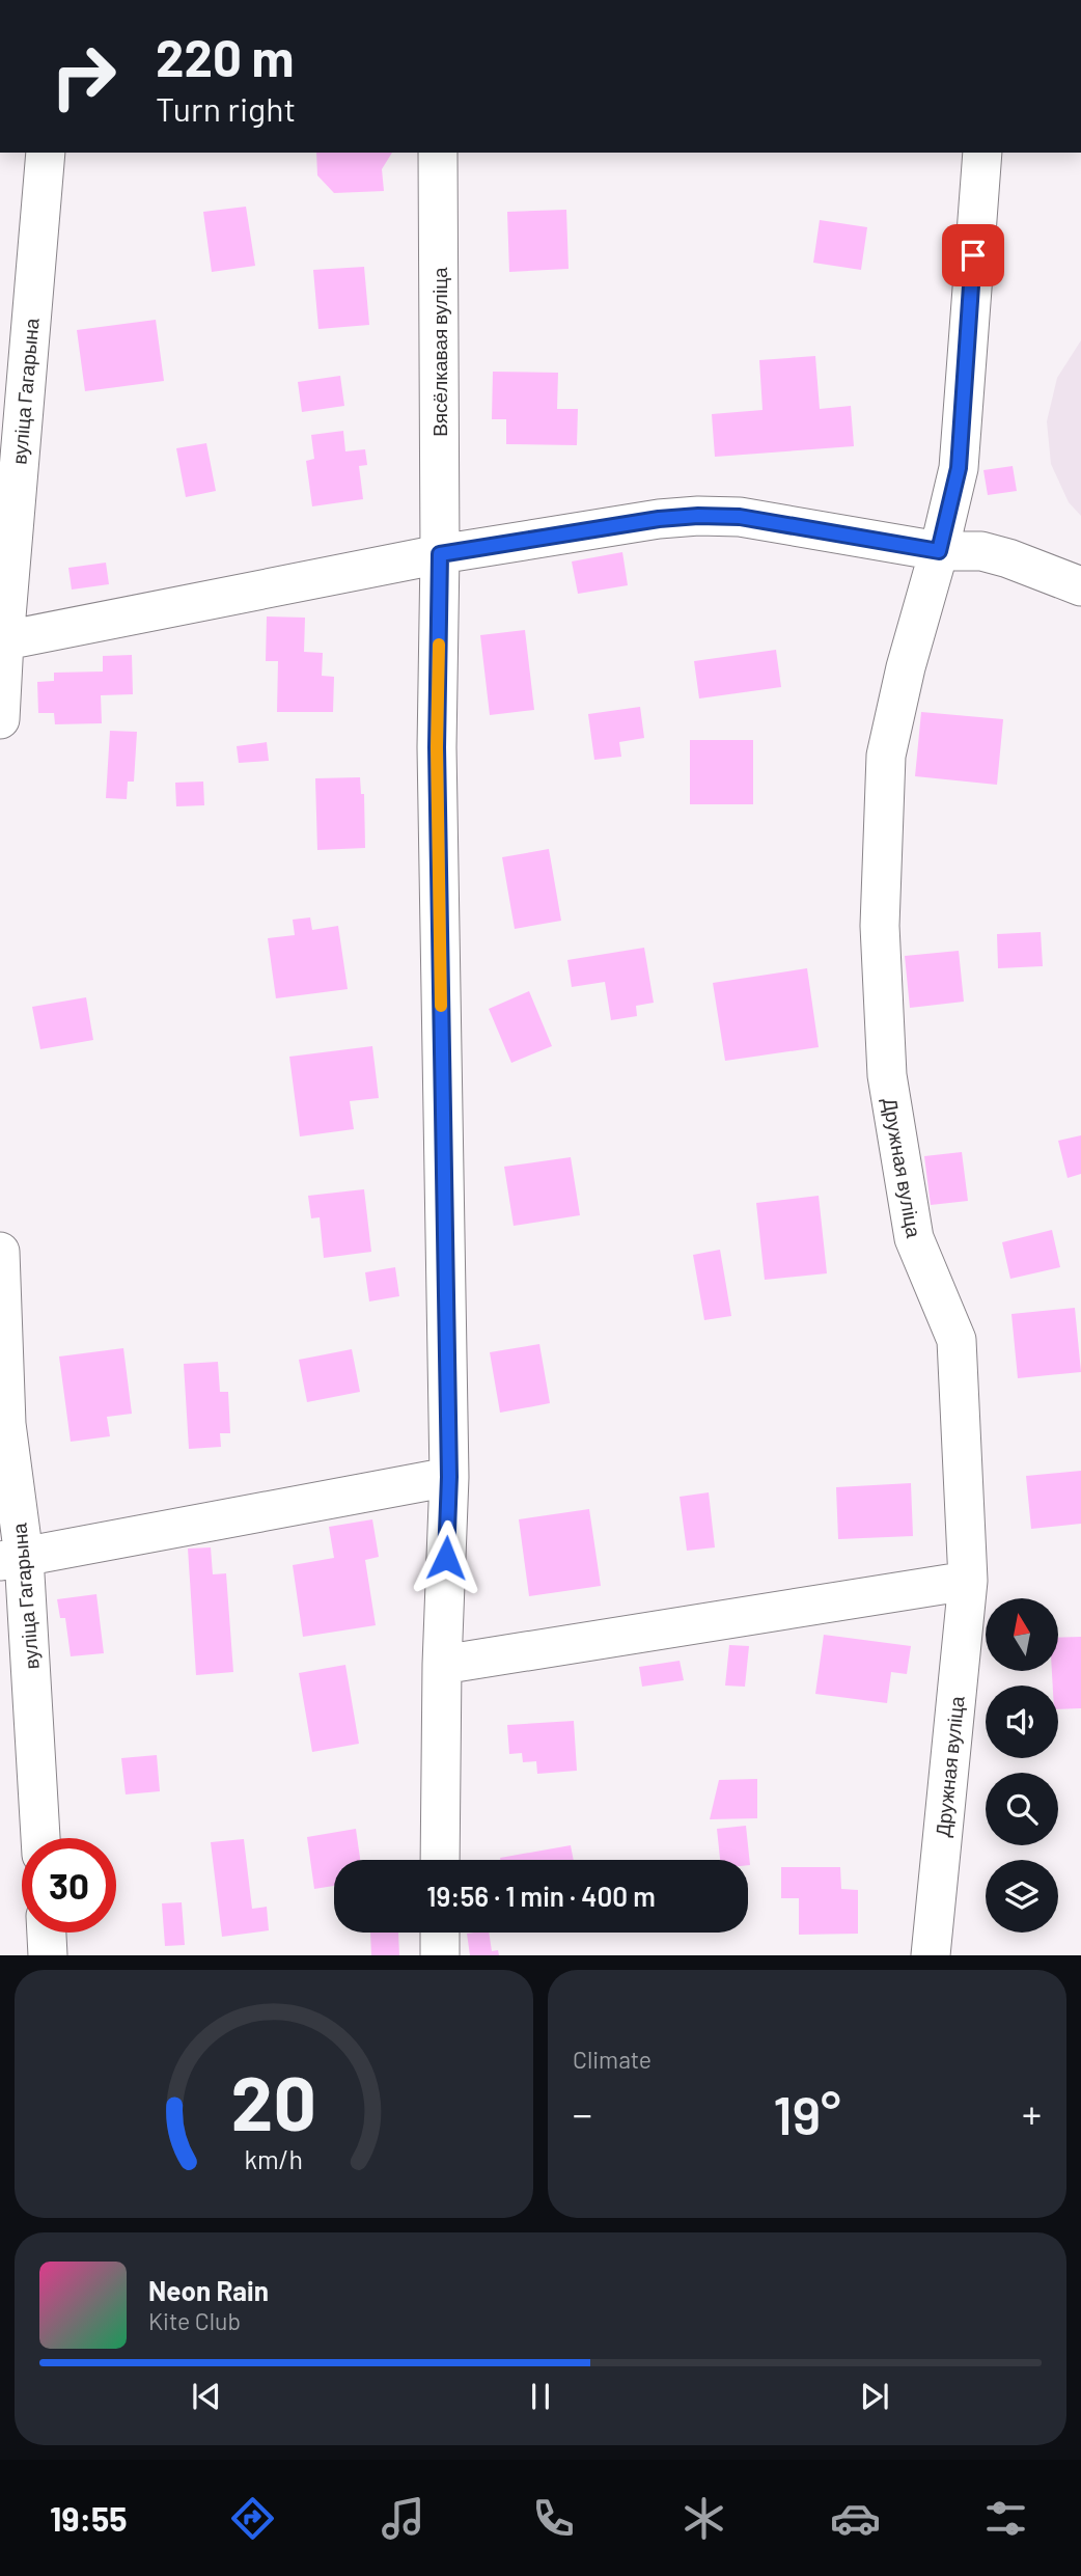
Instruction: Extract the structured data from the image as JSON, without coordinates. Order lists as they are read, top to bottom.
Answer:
{
  "streets": {
    "street": ["Вясёлкавая вуліца", "вуліца Гагарына", "Дружная вуліца"]
  },
  "north": "top",
  "page": {
    "turn": ["220 m", "Turn right"],
    "limit": "30",
    "trip": "19:56 · 1 min · 400 m",
    "tile": "Climate",
    "heat": ["−", "19°", "+"],
    "song": ["Neon Rain", "Kite Club"],
    "tabs": "19:55",
    "gauge": ["20", "km/h"]
  }
}
